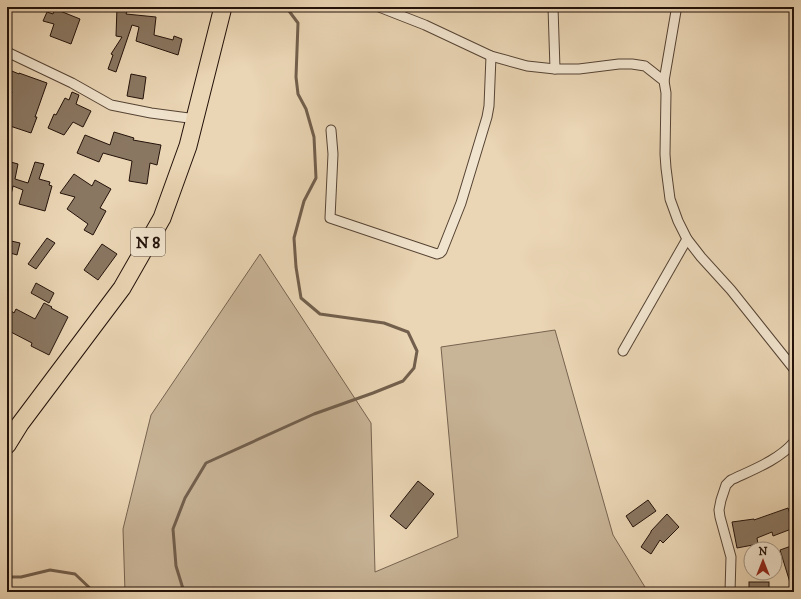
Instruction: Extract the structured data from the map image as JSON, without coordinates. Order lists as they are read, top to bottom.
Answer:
{
  "streets": {
    "highway": ["N 8"]
  },
  "north": "top"
}
